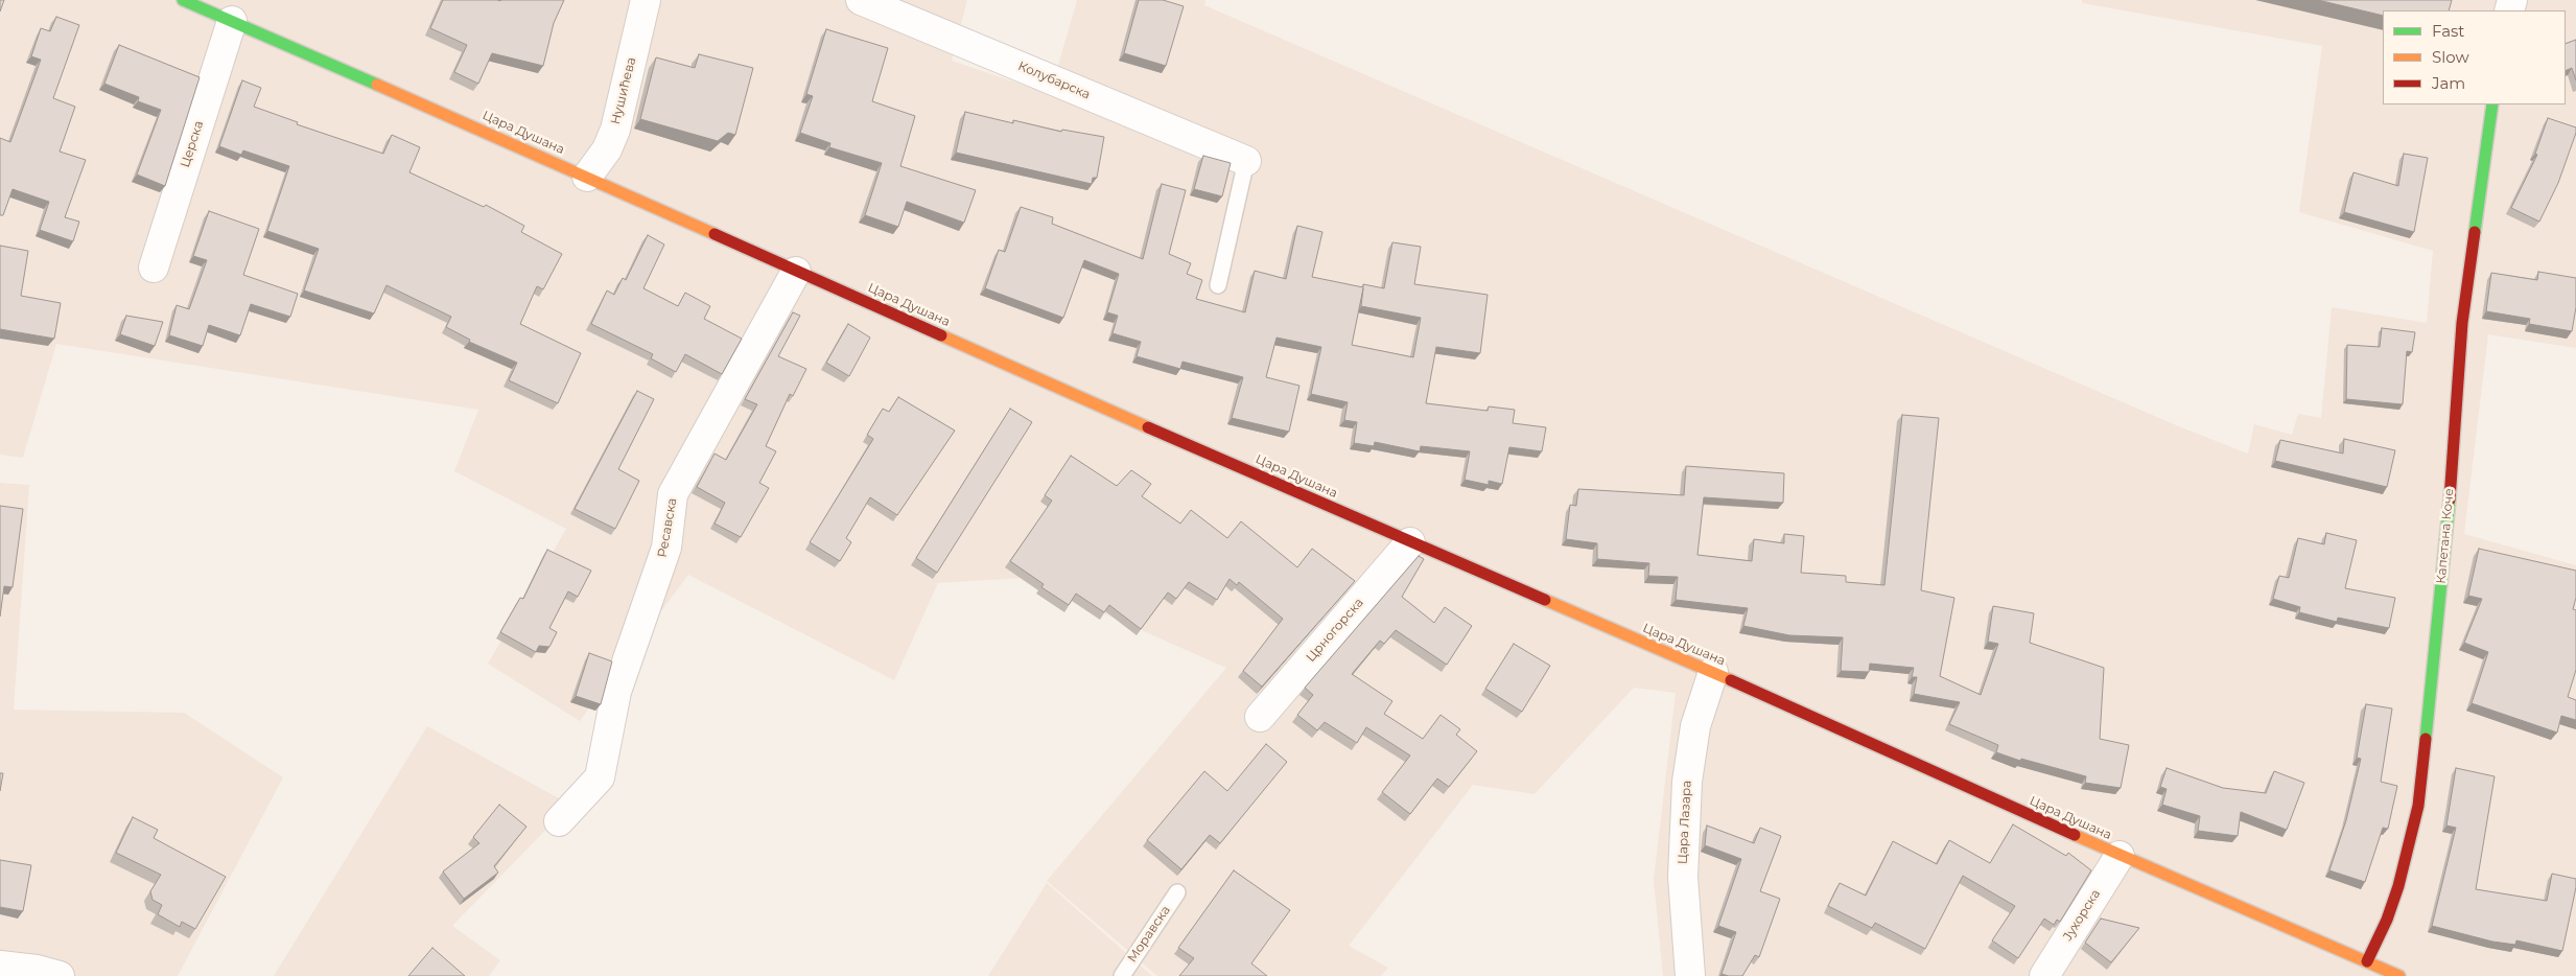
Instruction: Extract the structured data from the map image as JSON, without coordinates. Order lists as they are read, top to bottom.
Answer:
{
  "streets": {
    "main road": ["Цара Душана", "Капетана Коче"],
    "street": [
      "Колубарска",
      "Нушићева",
      "Церска",
      "Ресавска",
      "Црногорска",
      "Цара Лазара",
      "Јухорска"
    ],
    "lane": ["Моравска"]
  },
  "crossings": [
    ["Нушићева", "Цара Душана"],
    ["Цара Душана", "Церска"],
    ["Цара Душана", "Ресавска"],
    ["Цара Душана", "Капетана Коче"],
    ["Цара Душана", "Црногорска"],
    ["Цара Душана", "Цара Лазара"],
    ["Цара Душана", "Јухорска"]
  ],
  "legend": ["Fast", "Slow", "Jam"]
}
